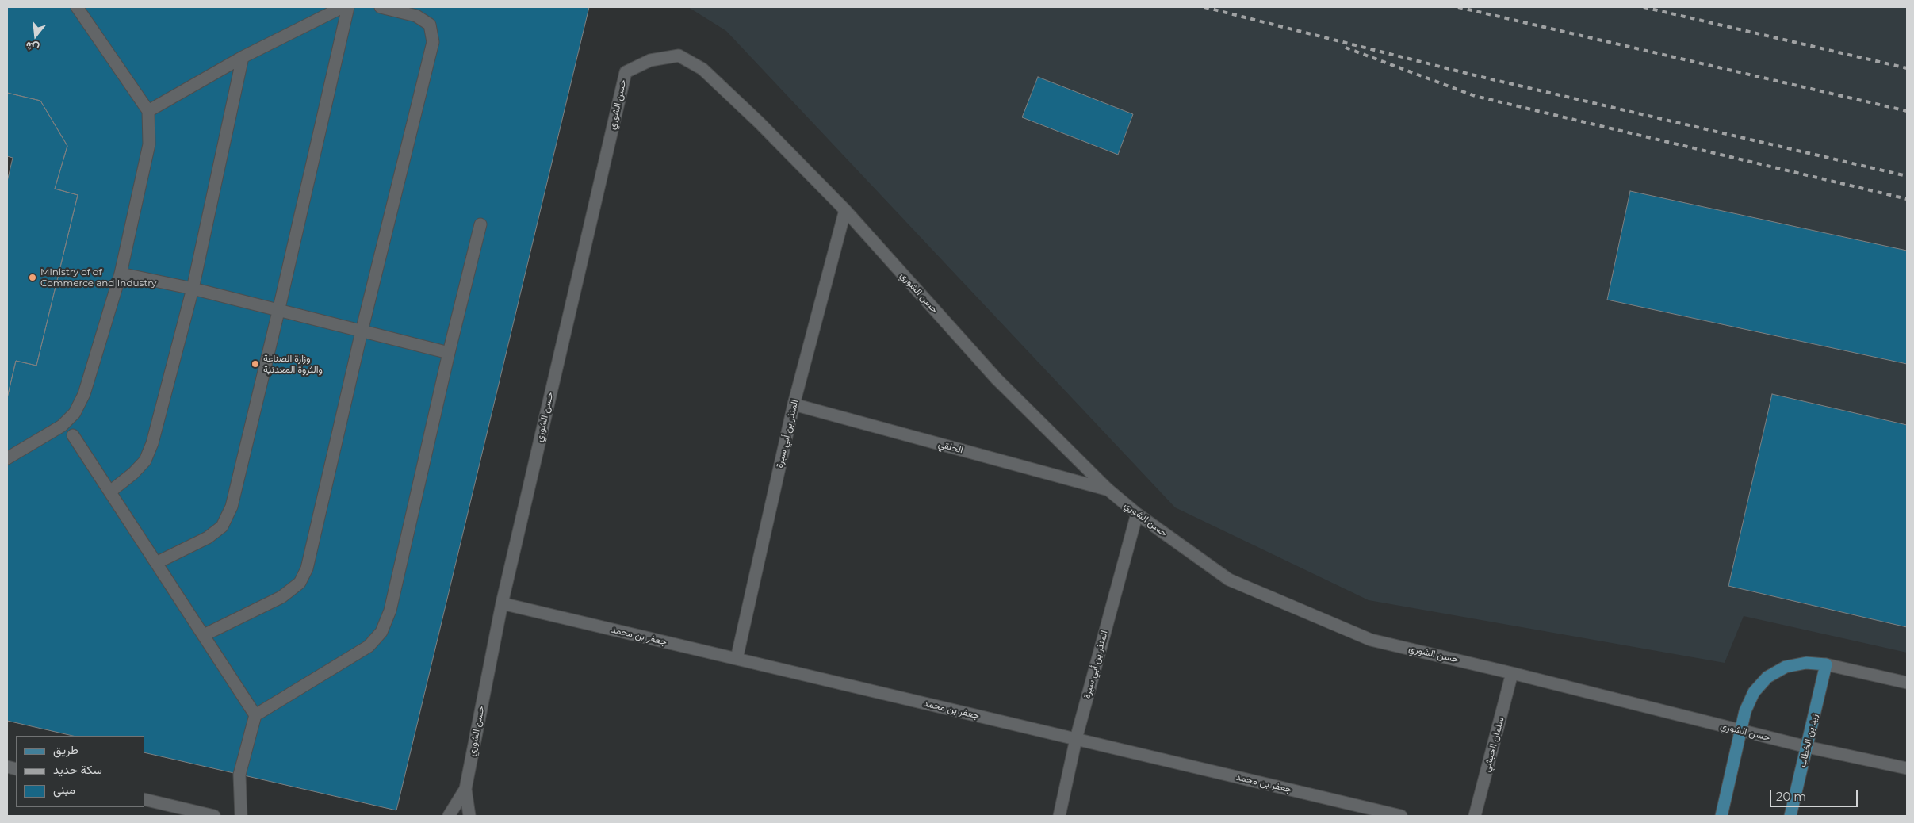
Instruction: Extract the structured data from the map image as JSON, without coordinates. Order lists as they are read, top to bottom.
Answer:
{
  "streets": {
    "main road": ["زيد بن الخطاب"],
    "street": [
      "حسن الشوري",
      "المنذر بن أبي سيرة",
      "الحلقي",
      "جعفر بن محمد",
      "سلمان الحبشي"
    ]
  },
  "crossings": [
    ["حسن الشوري", "المنذر بن أبي سيرة"],
    ["حسن الشوري", "الحلقي"],
    ["حسن الشوري", "جعفر بن محمد"],
    ["حسن الشوري", "زيد بن الخطاب"],
    ["حسن الشوري", "سلمان الحبشي"],
    ["المنذر بن أبي سيرة", "الحلقي"],
    ["المنذر بن أبي سيرة", "جعفر بن محمد"]
  ],
  "places": ["Ministry of of Commerce and Industry", "وزارة الصناعة والثروة المعدنية"],
  "legend": ["طريق", "سكة حديد", "مبنى"],
  "scale_bar": "20 m",
  "north": "bottom"
}
